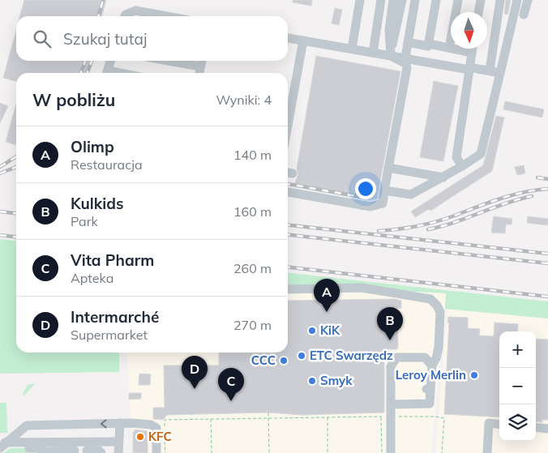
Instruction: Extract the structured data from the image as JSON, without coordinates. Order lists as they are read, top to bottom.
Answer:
{
  "places": [
    "KiK",
    "ETC Swarzędz",
    "CCC",
    "Leroy Merlin",
    "Smyk",
    "KFC"
  ],
  "north": "bottom",
  "page": {
    "search": "Szukaj tutaj",
    "heading": ["W pobliżu", "Wyniki: 4"],
    "list": [
      {
        "mark": "A",
        "name": "Olimp",
        "note": "Restauracja",
        "value": "140 m"
      },
      {
        "mark": "B",
        "name": "Kulkids",
        "note": "Park",
        "value": "160 m"
      },
      {
        "mark": "C",
        "name": "Vita Pharm",
        "note": "Apteka",
        "value": "260 m"
      },
      {
        "mark": "D",
        "name": "Intermarché",
        "note": "Supermarket",
        "value": "270 m"
      }
    ],
    "pins": [
      "A",
      "B",
      "D",
      "C"
    ],
    "map_buttons": ["+", "−"]
  }
}
